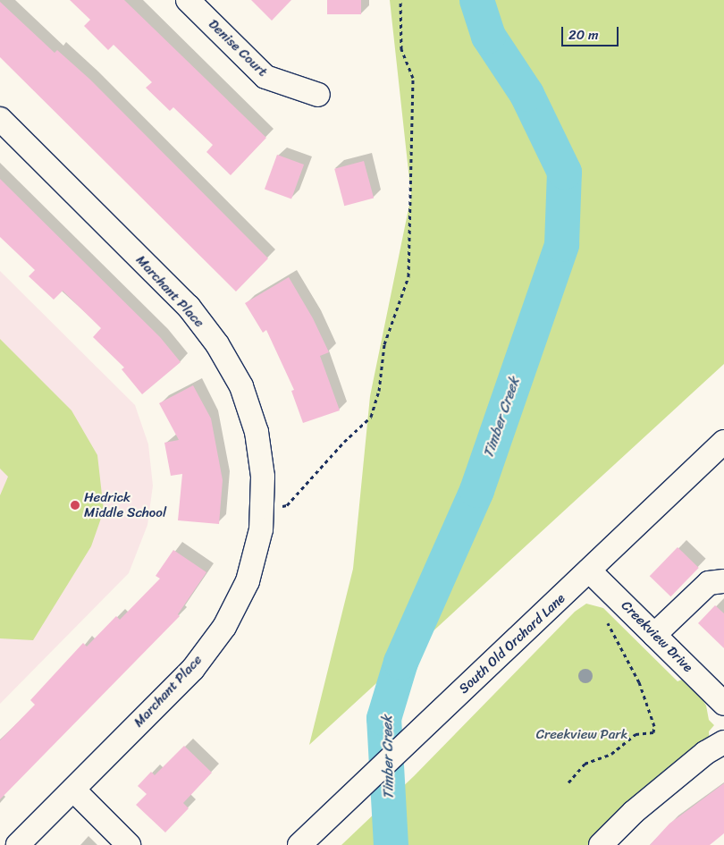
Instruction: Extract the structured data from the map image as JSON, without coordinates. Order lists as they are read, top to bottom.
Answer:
{
  "streets": {
    "street": [
      "Denise Court",
      "Marchant Place",
      "Creekview Drive",
      "South Old Orchard Lane"
    ]
  },
  "crossings": [
    ["Creekview Drive", "South Old Orchard Lane"]
  ],
  "water": ["Timber Creek"],
  "parks": ["Creekview Park"],
  "places": ["Hedrick Middle School"],
  "scale_bar": "20 m"
}
